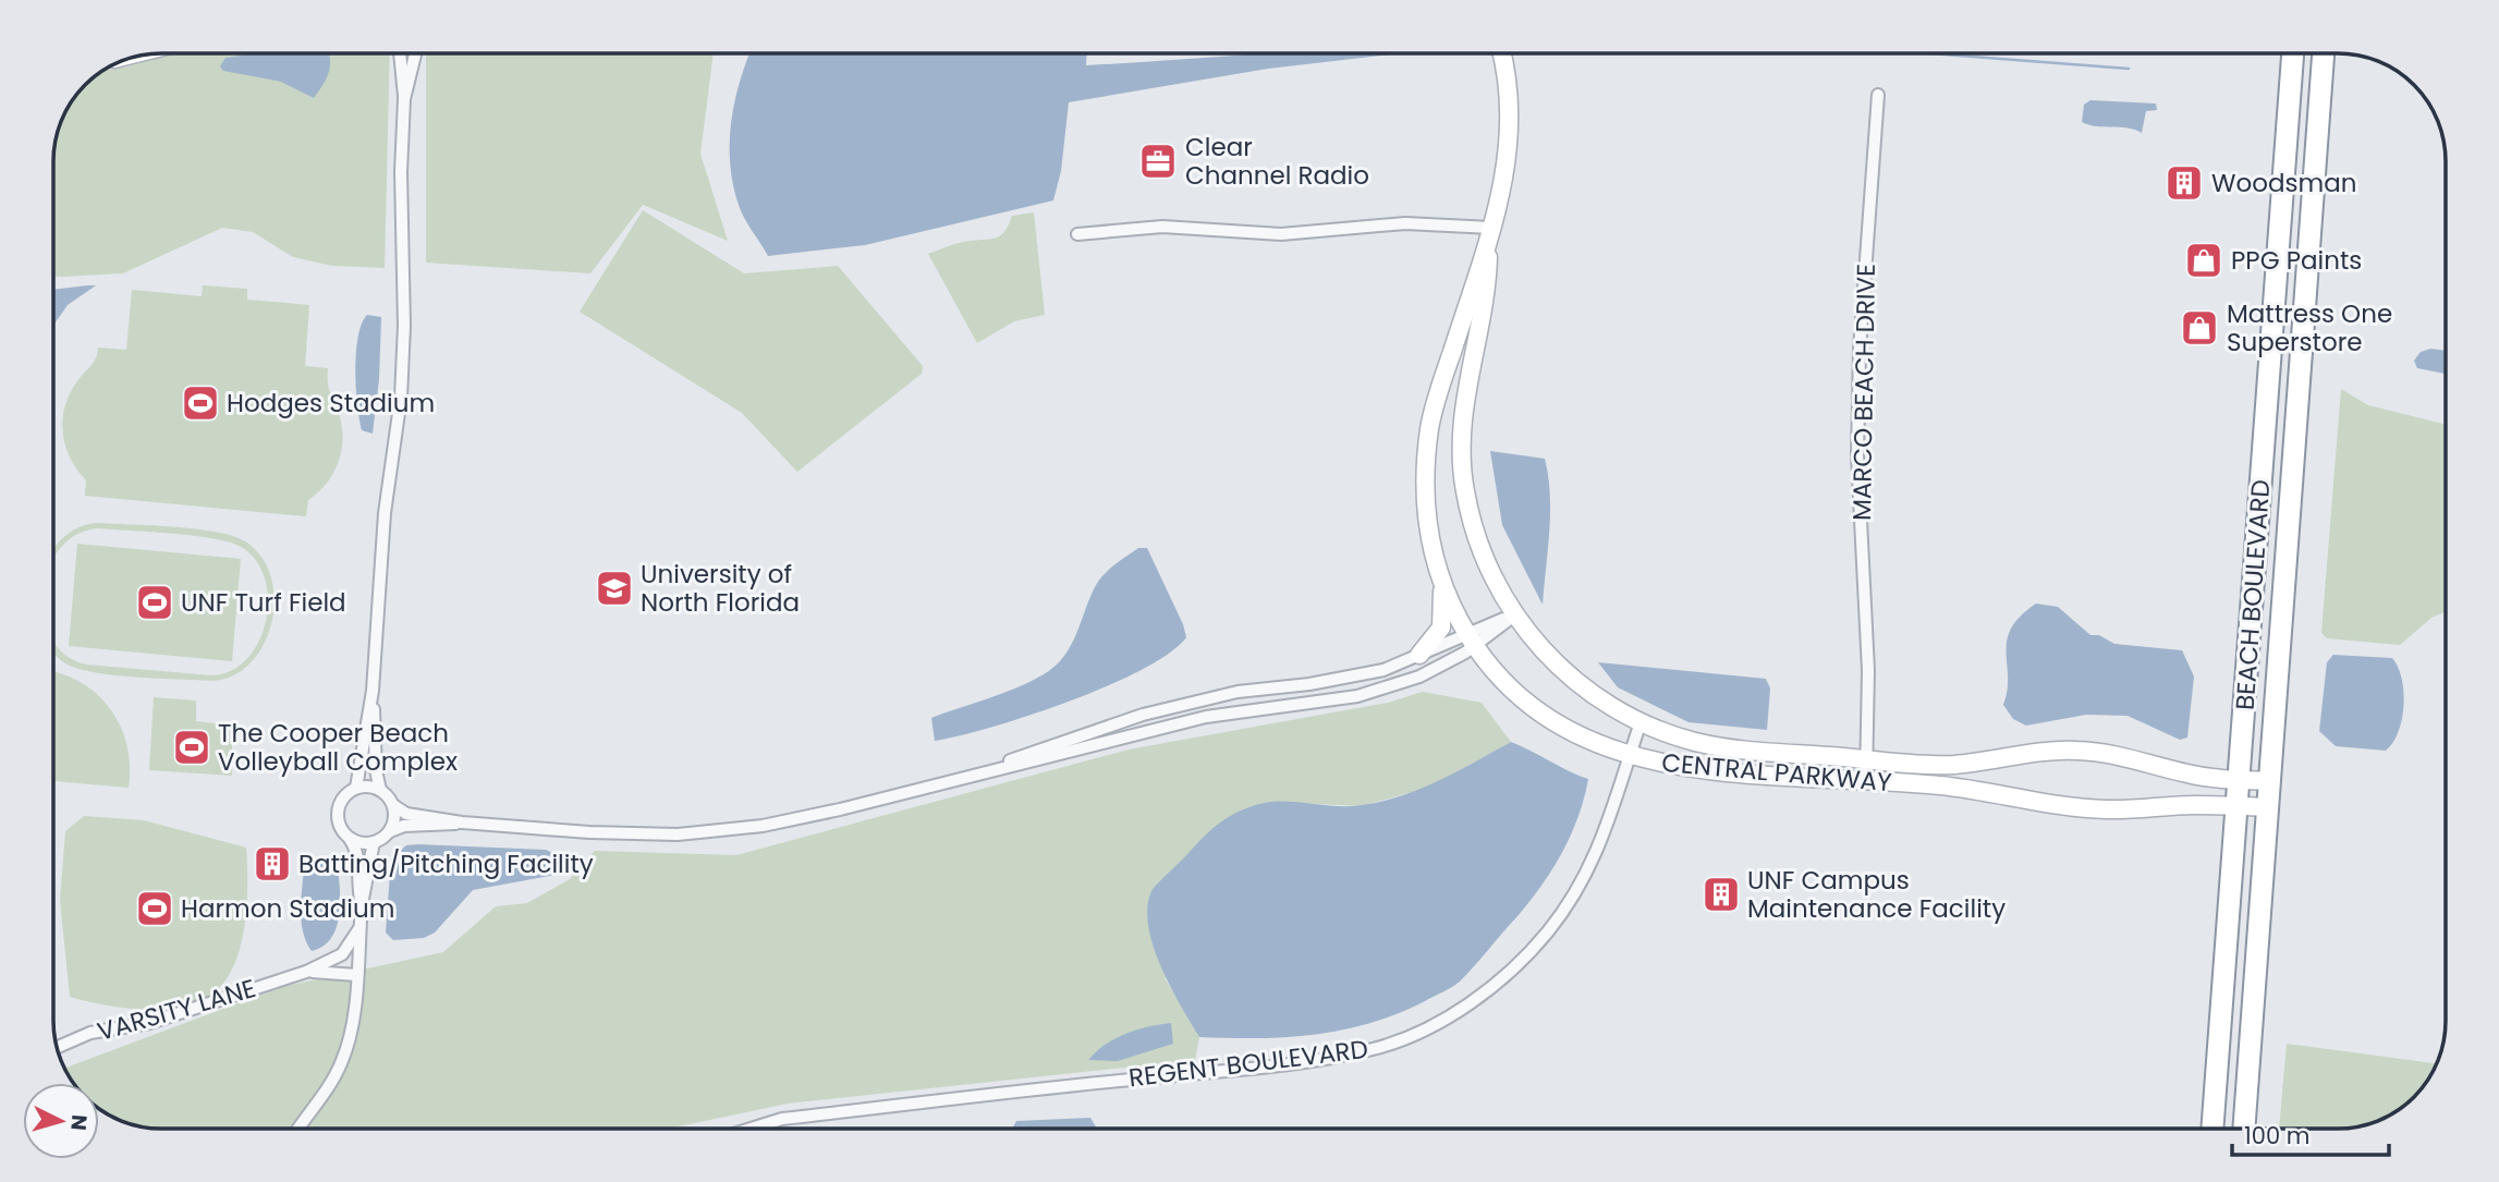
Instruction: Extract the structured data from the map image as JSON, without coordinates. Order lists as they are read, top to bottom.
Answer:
{
  "streets": {
    "highway": ["BEACH BOULEVARD"],
    "street": [
      "MARCO BEACH DRIVE",
      "CENTRAL PARKWAY",
      "VARSITY LANE",
      "REGENT BOULEVARD"
    ]
  },
  "crossings": [
    ["MARCO BEACH DRIVE", "CENTRAL PARKWAY"],
    ["BEACH BOULEVARD", "CENTRAL PARKWAY"],
    ["CENTRAL PARKWAY", "REGENT BOULEVARD"]
  ],
  "places": {
    "office": ["Clear Channel Radio"],
    "building": ["Woodsman", "Batting/Pitching Facility", "UNF Campus Maintenance Facility"],
    "shop": ["PPG Paints", "Mattress One Superstore"],
    "sports": [
      "Hodges Stadium",
      "UNF Turf Field",
      "The Cooper Beach Volleyball Complex",
      "Harmon Stadium"
    ],
    "school or university": ["University of North Florida"]
  },
  "scale_bar": "100 m",
  "north": "right"
}
